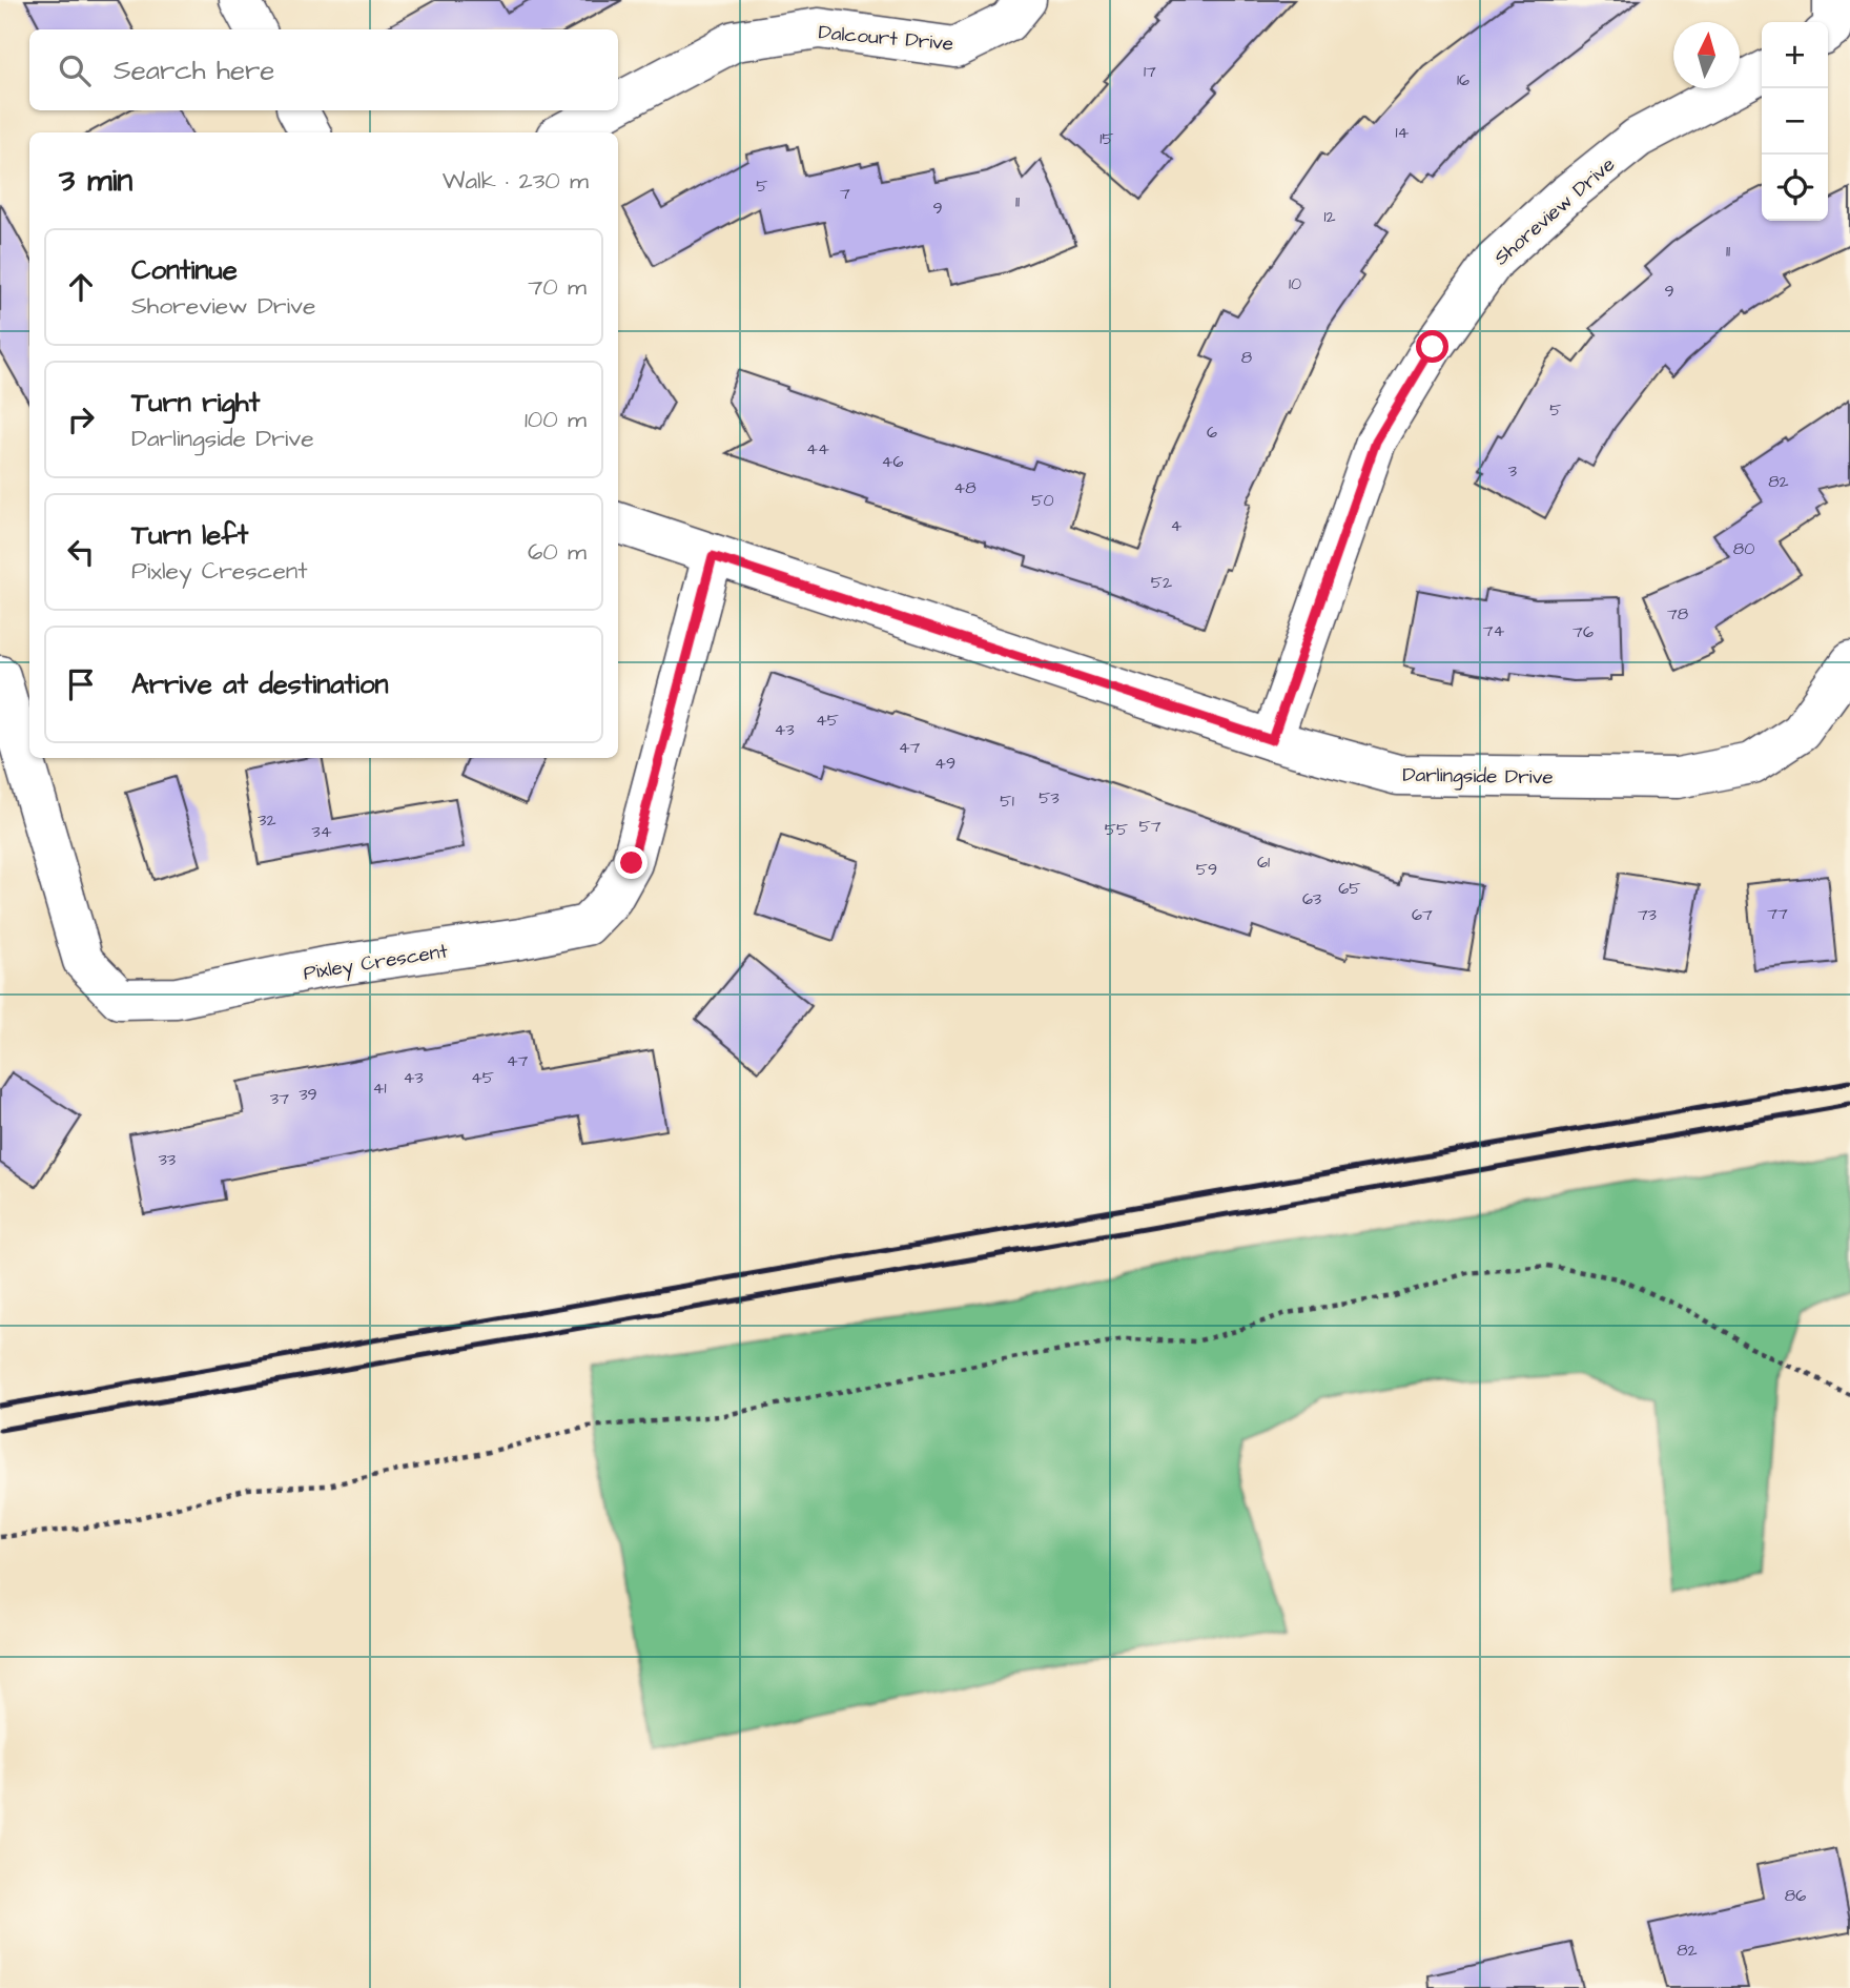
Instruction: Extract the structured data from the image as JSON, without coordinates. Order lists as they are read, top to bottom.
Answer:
{
  "streets": {
    "street": [
      "Dalcourt Drive",
      "Shoreview Drive",
      "Darlingside Drive",
      "Pixley Crescent"
    ]
  },
  "crossings": [
    ["Shoreview Drive", "Darlingside Drive"],
    ["Darlingside Drive", "Pixley Crescent"]
  ],
  "house_numbers": [
    "17",
    "16",
    "14",
    "15",
    "5",
    "7",
    "11",
    "9",
    "12",
    "11",
    "10",
    "9",
    "8",
    "5",
    "6",
    "44",
    "46",
    "3",
    "82",
    "48",
    "50",
    "4",
    "80",
    "52",
    "78",
    "74",
    "76",
    "45",
    "43",
    "47",
    "49",
    "53",
    "51",
    "32",
    "57",
    "55",
    "34",
    "61",
    "59",
    "65",
    "63",
    "77",
    "67",
    "73",
    "47",
    "43",
    "45",
    "41",
    "39",
    "37",
    "33",
    "86",
    "82"
  ],
  "north": "top",
  "page": {
    "map_buttons": ["+", "−"],
    "search": "Search here",
    "heading": ["3 min", "Walk · 230 m"],
    "list": [
      ["Continue", "Shoreview Drive", "70 m"],
      ["Turn right", "Darlingside Drive", "100 m"],
      ["Turn left", "Pixley Crescent", "60 m"],
      "Arrive at destination"
    ]
  }
}
